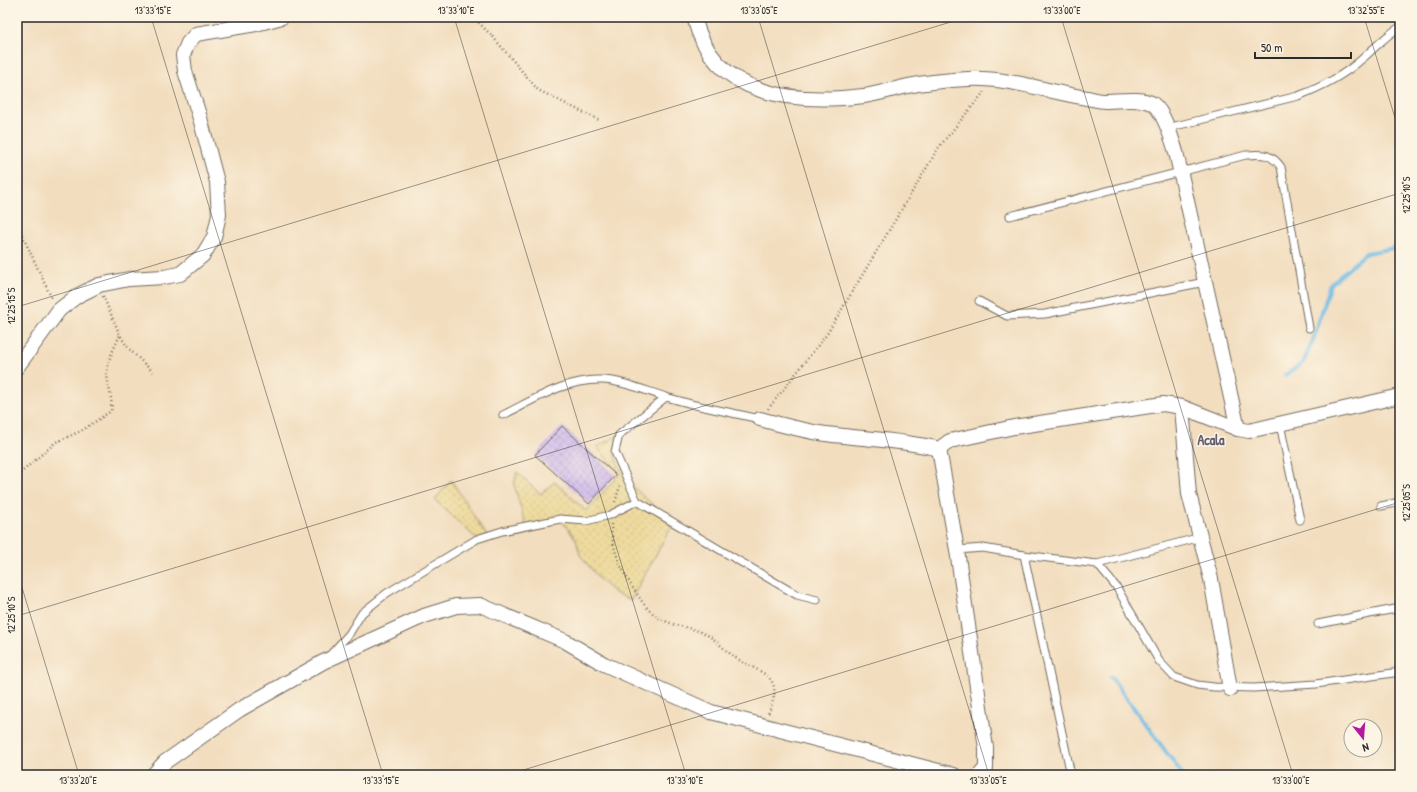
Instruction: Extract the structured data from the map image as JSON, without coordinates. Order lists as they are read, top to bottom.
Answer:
{
  "districts": ["Acala"],
  "scale_bar": "50 m",
  "north": "bottom",
  "coordinates": [
    "13°33'15\"E",
    "13°33'10\"E",
    "13°33'05\"E",
    "13°33'00\"E",
    "13°32'55\"E",
    "12°25'10\"S",
    "12°25'15\"S",
    "12°25'05\"S",
    "13°33'20\"E"
  ]
}
